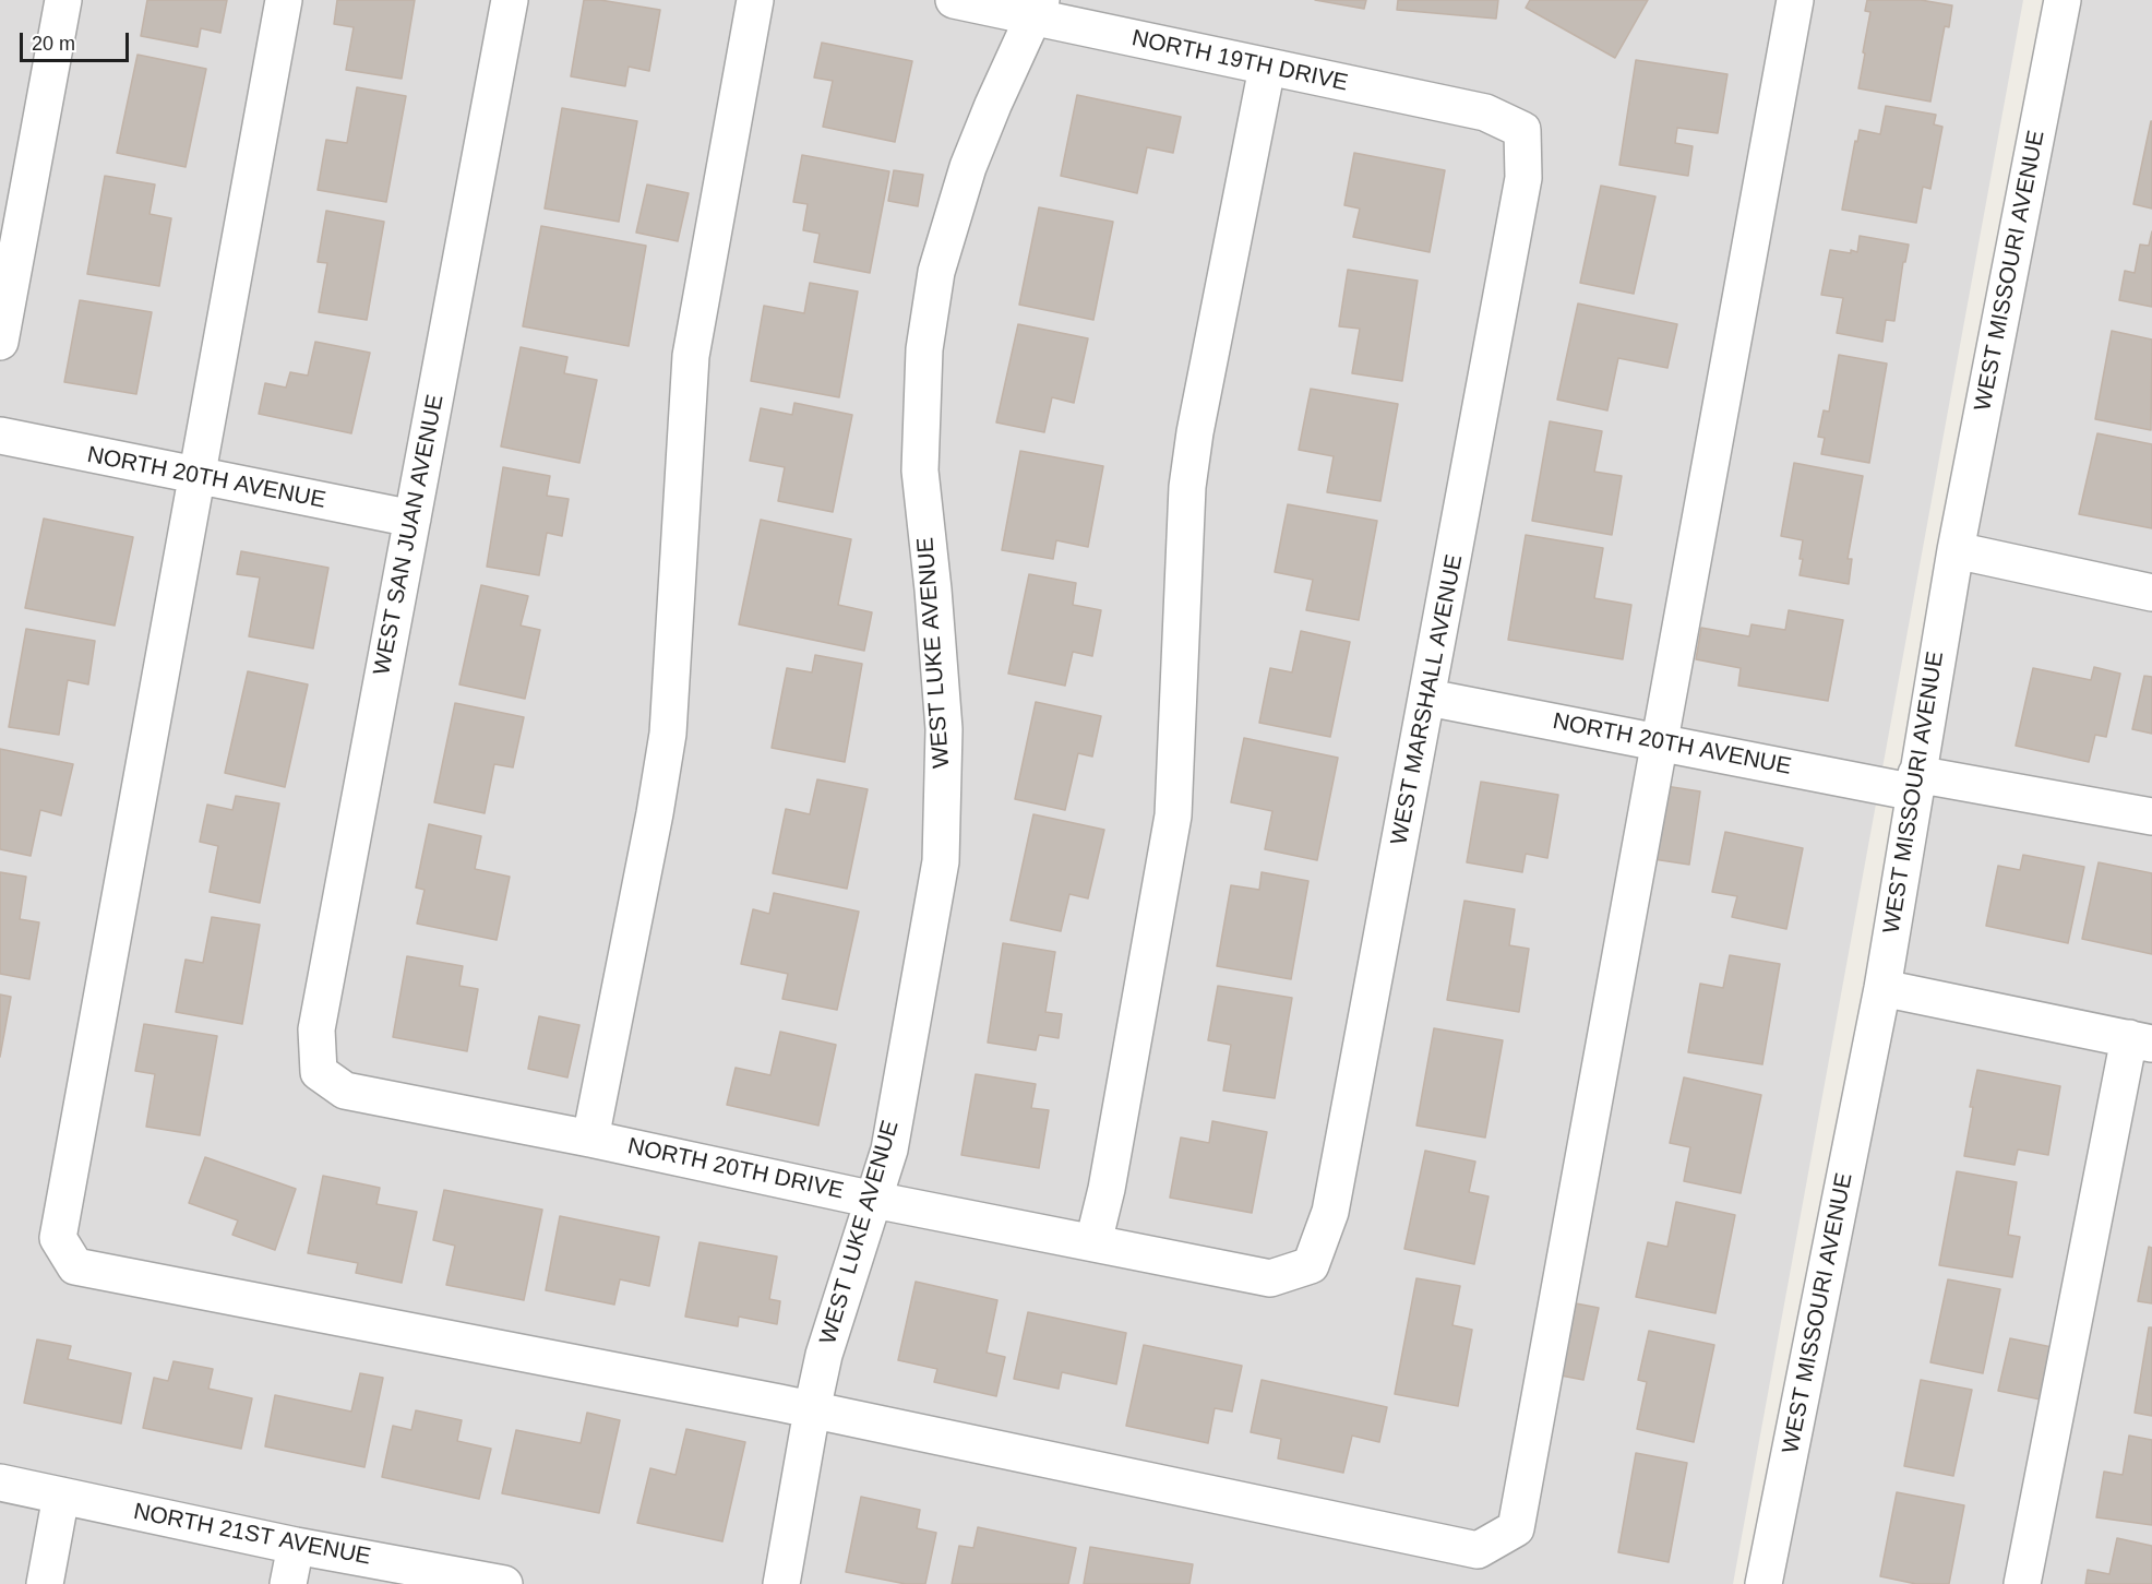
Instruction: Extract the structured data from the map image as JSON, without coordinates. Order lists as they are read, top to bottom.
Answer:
{
  "streets": {
    "street": [
      "NORTH 19TH DRIVE",
      "WEST MISSOURI AVENUE",
      "NORTH 20TH AVENUE",
      "WEST SAN JUAN AVENUE",
      "WEST LUKE AVENUE",
      "WEST MARSHALL AVENUE",
      "NORTH 20TH DRIVE",
      "NORTH 21ST AVENUE"
    ]
  },
  "crossings": [
    ["NORTH 19TH DRIVE", "WEST LUKE AVENUE"],
    ["NORTH 19TH DRIVE", "WEST MARSHALL AVENUE"],
    ["WEST MISSOURI AVENUE", "NORTH 20TH AVENUE"],
    ["NORTH 20TH AVENUE", "WEST SAN JUAN AVENUE"],
    ["NORTH 20TH AVENUE", "WEST MARSHALL AVENUE"],
    ["WEST SAN JUAN AVENUE", "NORTH 20TH DRIVE"],
    ["WEST LUKE AVENUE", "NORTH 20TH DRIVE"],
    ["WEST MARSHALL AVENUE", "NORTH 20TH DRIVE"]
  ],
  "scale_bar": "20 m"
}
